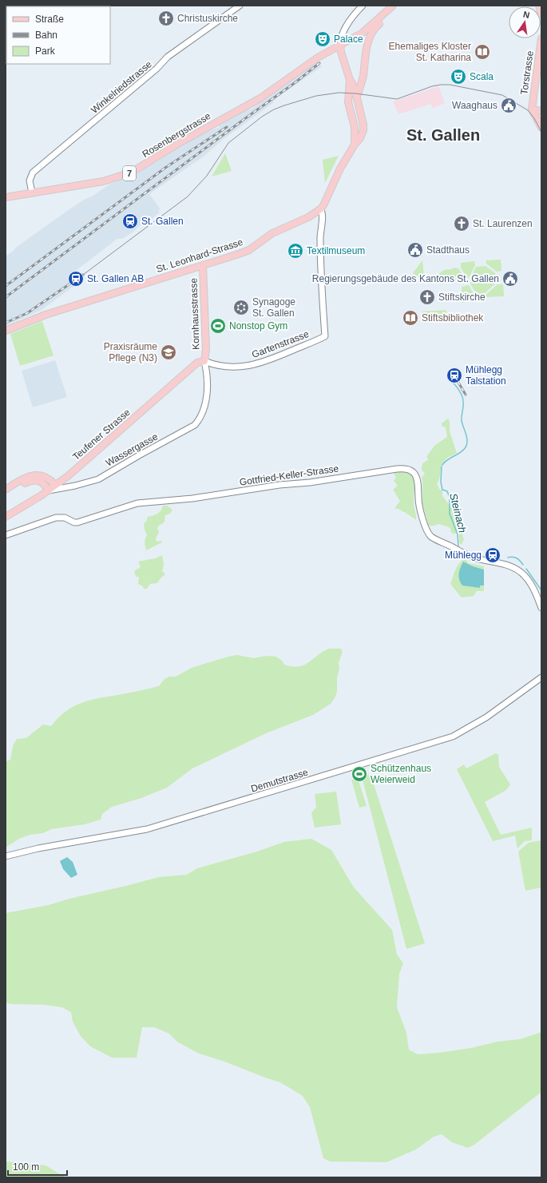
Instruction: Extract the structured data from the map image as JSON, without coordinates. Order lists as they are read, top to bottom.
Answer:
{
  "streets": {
    "main road": [
      "Torstrasse",
      "Rosenbergstrasse",
      "7",
      "St. Leonhard-Strasse",
      "Kornhausstrasse",
      "Teufener Strasse"
    ],
    "street": [
      "Winkelriedstrasse",
      "Gartenstrasse",
      "Wassergasse",
      "Gottfried-Keller-Strasse",
      "Demutstrasse"
    ]
  },
  "crossings": [
    ["Winkelriedstrasse", "Rosenbergstrasse"],
    ["Rosenbergstrasse", "7"],
    ["St. Leonhard-Strasse", "Kornhausstrasse"],
    ["St. Leonhard-Strasse", "Gartenstrasse"],
    ["Kornhausstrasse", "Gartenstrasse"],
    ["Kornhausstrasse", "Teufener Strasse"],
    ["Kornhausstrasse", "Wassergasse"],
    ["Gartenstrasse", "Teufener Strasse"],
    ["Gartenstrasse", "Wassergasse"],
    ["Teufener Strasse", "Wassergasse"]
  ],
  "districts": ["St. Gallen"],
  "water": ["Steinach"],
  "places": {
    "church": ["Christuskirche", "St. Laurenzen", "Stiftskirche"],
    "theatre": ["Palace", "Scala"],
    "library": ["Ehemaliges Kloster St. Katharina", "Stiftsbibliothek"],
    "public building": ["Waaghaus", "Stadthaus", "Regierungsgebäude des Kantons St. Gallen"],
    "station": [
      "St. Gallen",
      "St. Gallen AB",
      "Mühlegg Talstation",
      "Mühlegg"
    ],
    "museum": ["Textilmuseum"],
    "synagogue": ["Synagoge St. Gallen"],
    "sports": ["Nonstop Gym", "Schützenhaus Weierweid"],
    "school or university": ["Praxisräume Pflege (N3)"]
  },
  "legend": ["Straße", "Bahn", "Park"],
  "scale_bar": "100 m",
  "north": "top"
}
